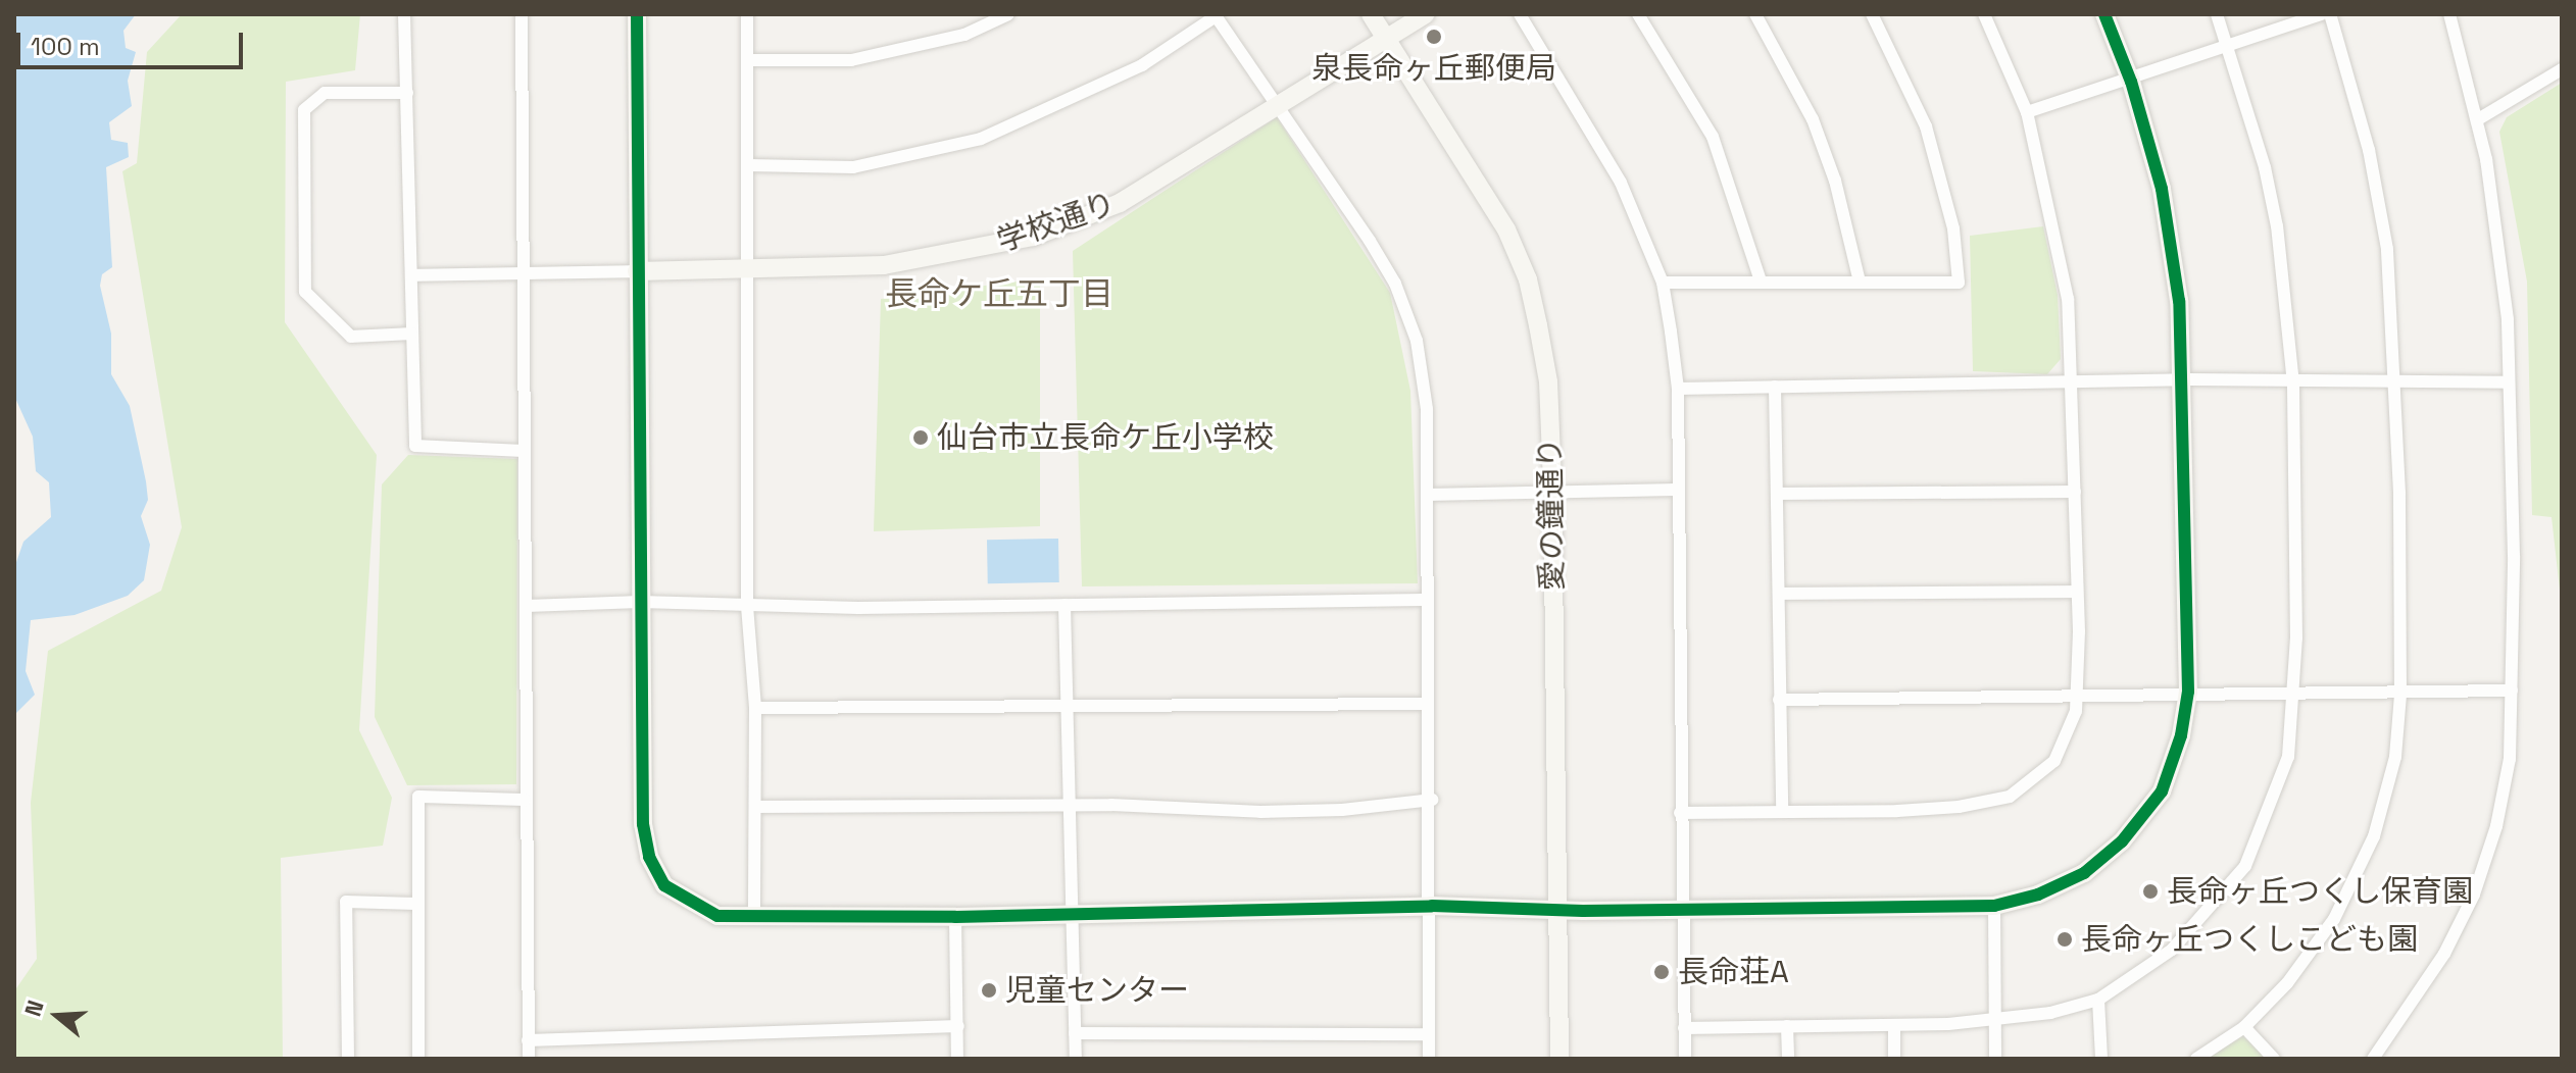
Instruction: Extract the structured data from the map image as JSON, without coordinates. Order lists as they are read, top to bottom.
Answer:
{
  "streets": {
    "street": ["学校通り", "愛の鐘通り"]
  },
  "crossings": [
    ["学校通り", "愛の鐘通り"]
  ],
  "districts": ["長命ケ丘五丁目"],
  "places": [
    "泉長命ヶ丘郵便局",
    "仙台市立長命ケ丘小学校",
    "長命ヶ丘つくし保育園",
    "長命ヶ丘つくしこども園",
    "長命荘A",
    "児童センター"
  ],
  "scale_bar": "100 m",
  "north": "left"
}
